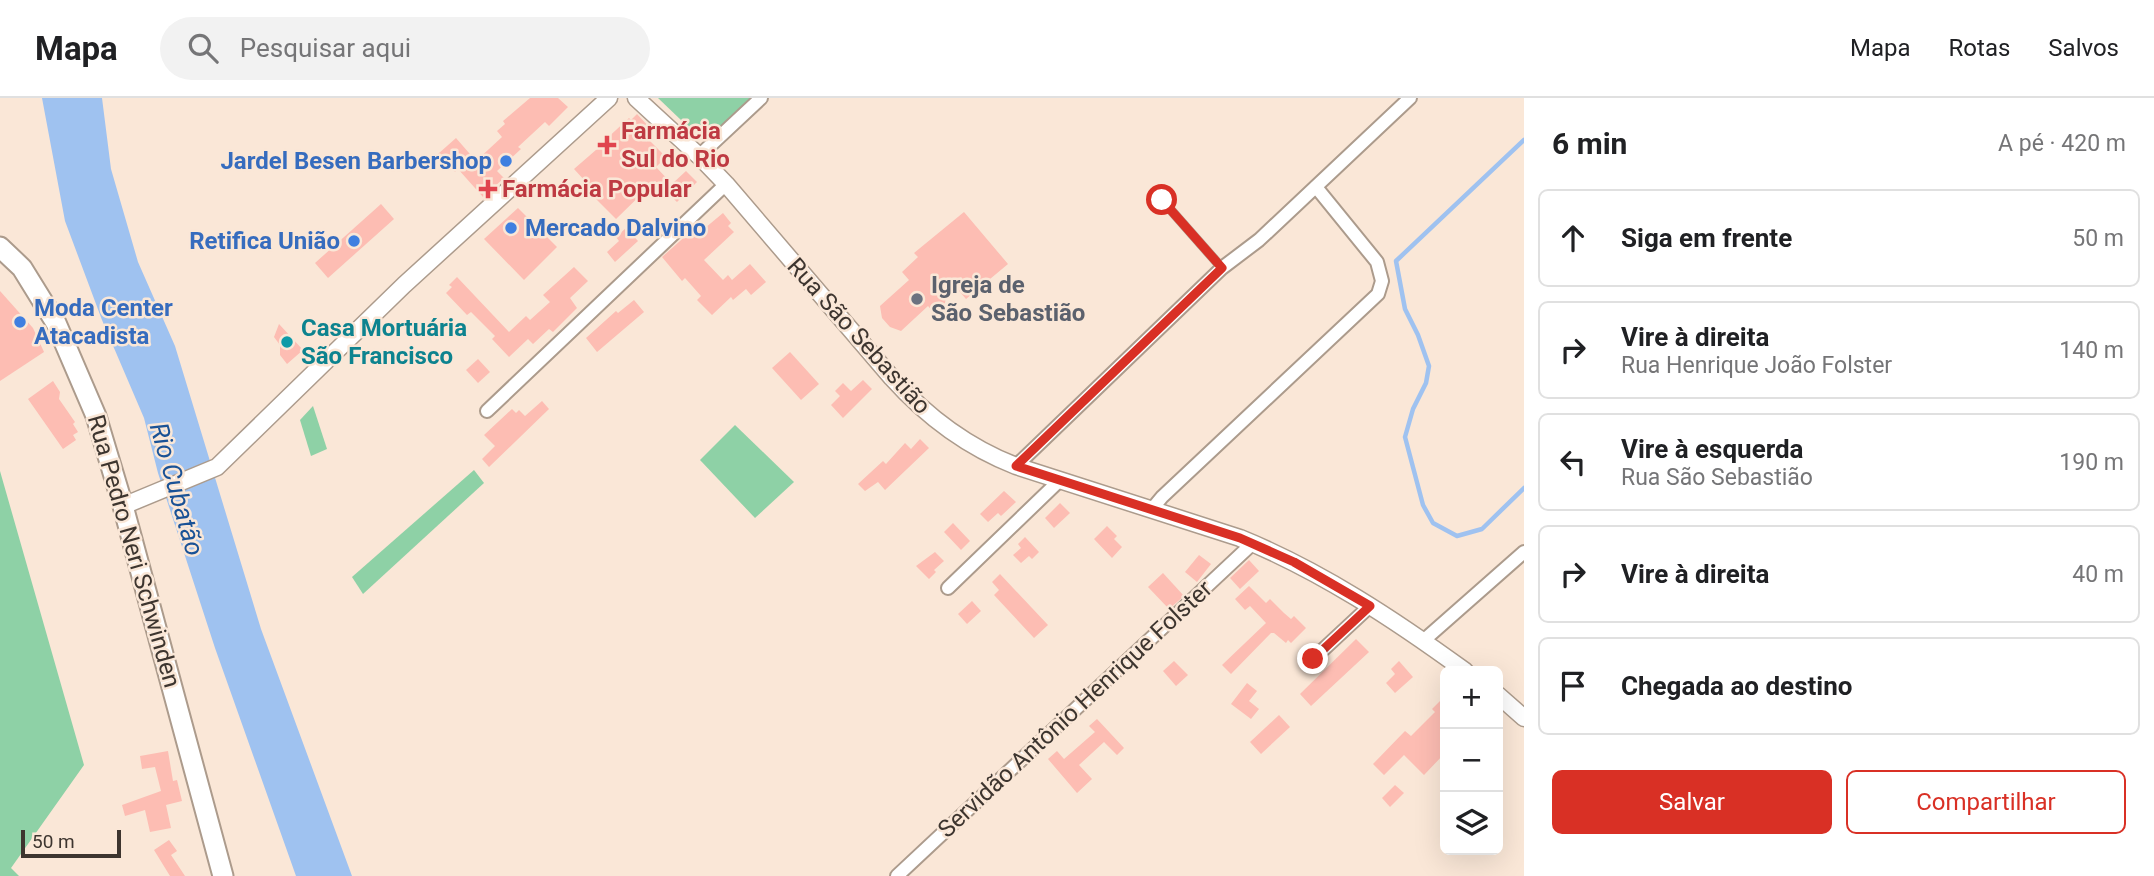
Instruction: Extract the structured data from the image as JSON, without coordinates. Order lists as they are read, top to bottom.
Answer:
{
  "streets": {
    "highway": ["Rua Pedro Neri Schwinden"],
    "main road": ["Rua São Sebastião"],
    "street": ["Servidão Antônio Henrique Folster"]
  },
  "crossings": [
    ["Rua São Sebastião", "Servidão Antônio Henrique Folster"]
  ],
  "water": ["Rio Cubatão"],
  "places": {
    "health": ["Farmácia Sul do Rio", "Farmácia Popular"],
    "other": [
      "Jardel Besen Barbershop",
      "Mercado Dalvino",
      "Retifica União",
      "Igreja de São Sebastião",
      "Moda Center Atacadista",
      "Casa Mortuária São Francisco"
    ]
  },
  "scale_bar": "50 m",
  "page": {
    "header": "Mapa",
    "search": "Pesquisar aqui",
    "nav": ["Mapa", "Rotas", "Salvos"],
    "heading": ["6 min", "A pé · 420 m"],
    "list": [
      ["Siga em frente", "50 m"],
      ["Vire à direita", "Rua Henrique João Folster", "140 m"],
      ["Vire à esquerda", "Rua São Sebastião", "190 m"],
      ["Vire à direita", "40 m"],
      "Chegada ao destino"
    ],
    "map_buttons": ["+", "−"],
    "buttons": ["Salvar", "Compartilhar"],
    "scale": "50 m"
  }
}
